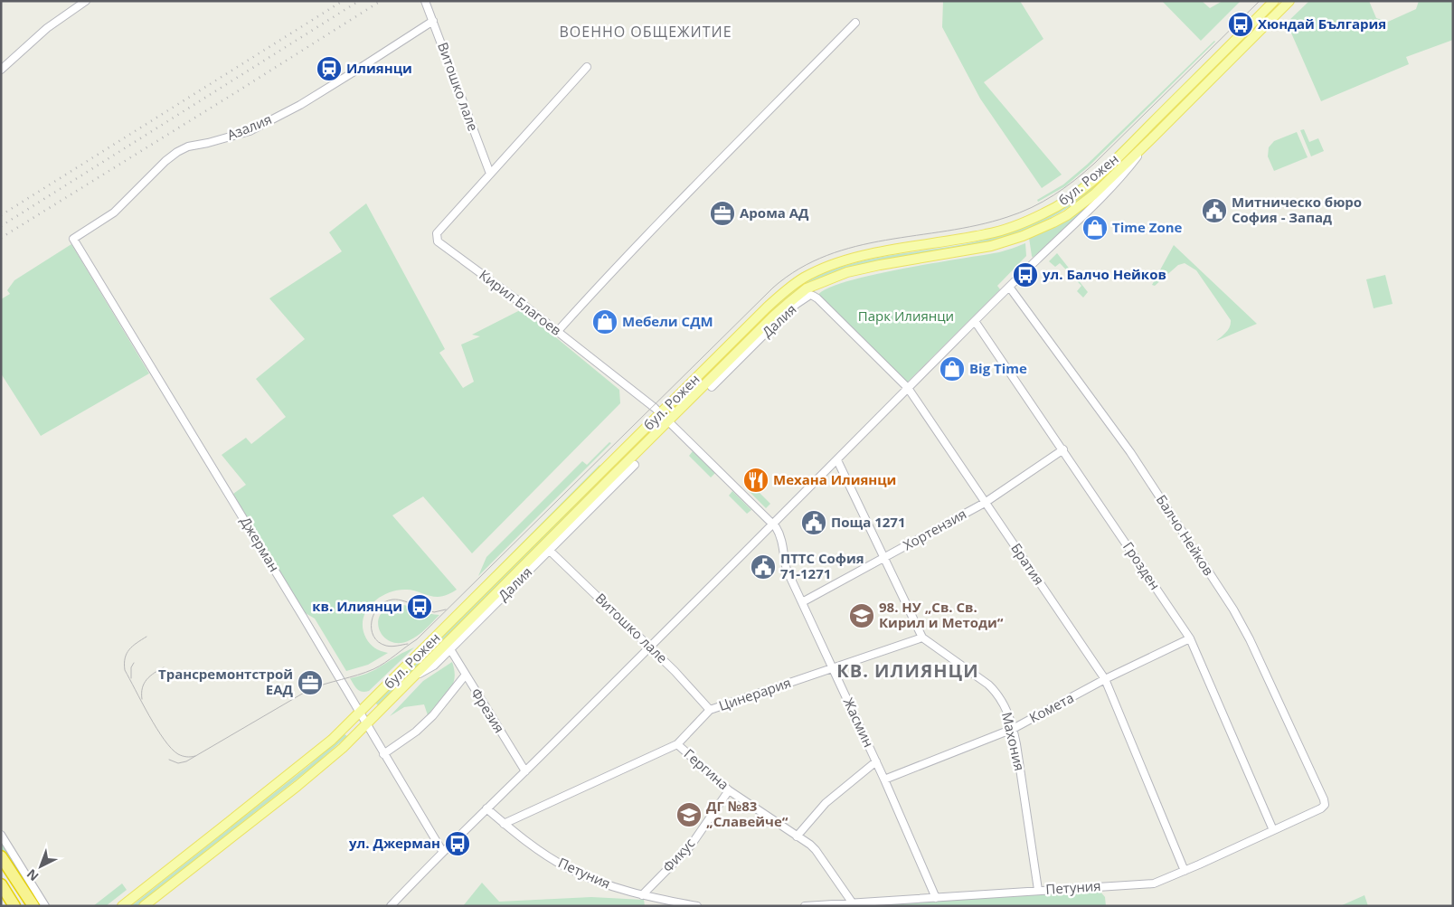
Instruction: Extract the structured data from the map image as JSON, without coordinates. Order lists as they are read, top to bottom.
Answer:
{
  "streets": {
    "main road": ["бул. Рожен"],
    "street": [
      "Витошко лале",
      "Азалия",
      "Кирил Благоев",
      "Далия",
      "Хортензия",
      "Балчо Нейков",
      "Джерман",
      "Братия",
      "Грозден",
      "Цинерария",
      "Комета",
      "Фрезия",
      "Жасмин",
      "Махония",
      "Гергина",
      "Фикус",
      "Петуния"
    ]
  },
  "crossings": [
    ["Витошко лале", "Азалия"],
    ["Витошко лале", "бул. Рожен"],
    ["Витошко лале", "Кирил Благоев"],
    ["Витошко лале", "Далия"],
    ["Витошко лале", "Цинерария"],
    ["Азалия", "Джерман"],
    ["бул. Рожен", "Кирил Благоев"],
    ["бул. Рожен", "Далия"],
    ["бул. Рожен", "Балчо Нейков"],
    ["бул. Рожен", "Джерман"],
    ["бул. Рожен", "Братия"],
    ["бул. Рожен", "Грозден"],
    ["бул. Рожен", "Фрезия"],
    ["бул. Рожен", "Жасмин"],
    ["бул. Рожен", "Махония"],
    ["бул. Рожен", "Петуния"],
    ["Кирил Благоев", "Жасмин"],
    ["Далия", "Братия"],
    ["Далия", "Фрезия"],
    ["Хортензия", "Братия"],
    ["Хортензия", "Грозден"],
    ["Хортензия", "Жасмин"],
    ["Хортензия", "Махония"],
    ["Балчо Нейков", "Петуния"],
    ["Братия", "Комета"],
    ["Братия", "Петуния"],
    ["Грозден", "Комета"],
    ["Грозден", "Петуния"],
    ["Цинерария", "Жасмин"],
    ["Цинерария", "Махония"],
    ["Цинерария", "Гергина"],
    ["Цинерария", "Петуния"],
    ["Комета", "Жасмин"],
    ["Комета", "Махония"],
    ["Жасмин", "Петуния"],
    ["Махония", "Петуния"],
    ["Гергина", "Фикус"],
    ["Гергина", "Петуния"],
    ["Фикус", "Петуния"]
  ],
  "districts": ["ВОЕННО ОБЩЕЖИТИЕ", "КВ. ИЛИЯНЦИ"],
  "parks": ["Парк Илиянци"],
  "places": {
    "bus stop": [
      "Хюндай България",
      "ул. Балчо Нейков",
      "кв. Илиянци",
      "ул. Джерман"
    ],
    "station": ["Илиянци"],
    "public building": ["Митническо бюро София - Запад", "Поща 1271", "ПТТС София 71-1271"],
    "office": ["Арома АД", "Трансремонтстрой ЕАД"],
    "shop": ["Time Zone", "Мебели СДМ", "Big Time"],
    "restaurant": ["Механа Илиянци"],
    "school or university": ["98. НУ „Св. Св. Кирил и Методи“", "ДГ №83 „Славейче“"]
  },
  "north": "bottom left"
}
